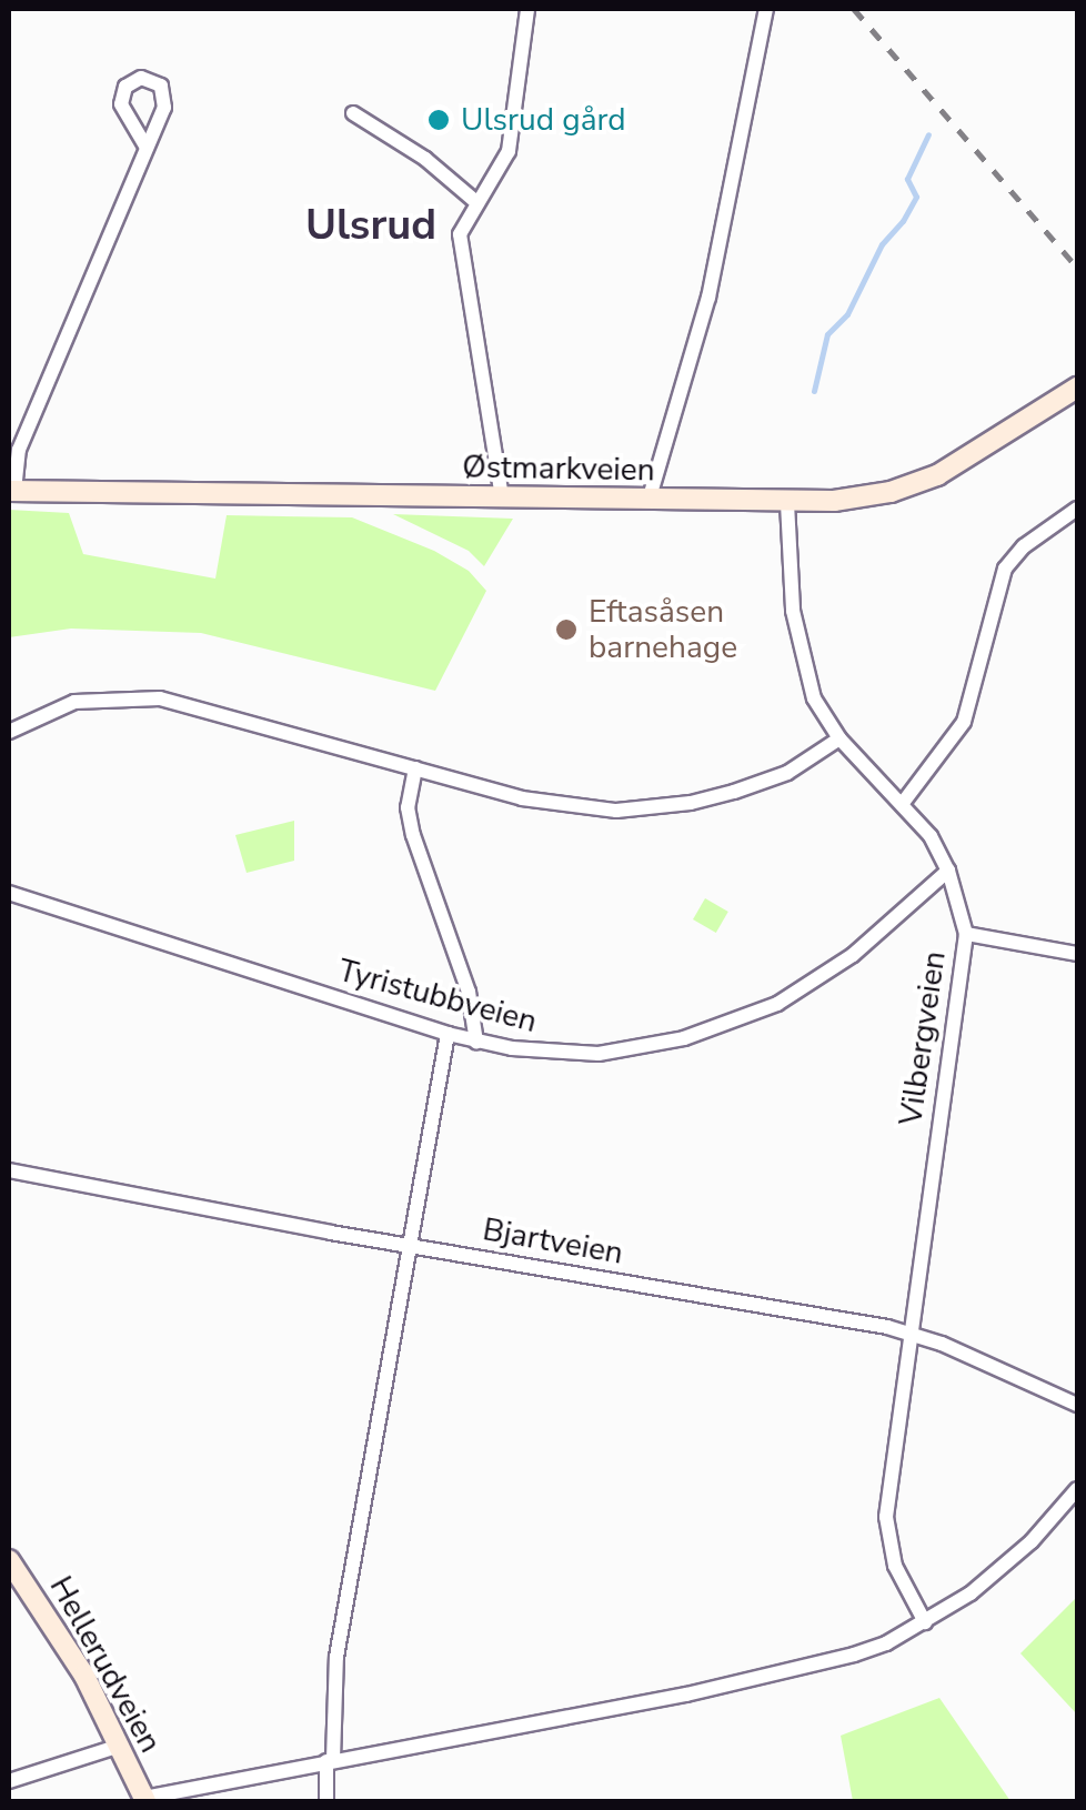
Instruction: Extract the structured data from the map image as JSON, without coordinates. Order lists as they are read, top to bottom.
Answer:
{
  "streets": {
    "street": [
      "Østmarkveien",
      "Tyristubbveien",
      "Vilbergveien",
      "Bjartveien",
      "Hellerudveien"
    ]
  },
  "crossings": [
    ["Østmarkveien", "Vilbergveien"],
    ["Tyristubbveien", "Vilbergveien"],
    ["Vilbergveien", "Bjartveien"]
  ],
  "districts": ["Ulsrud"],
  "places": ["Ulsrud gård", "Eftasåsen barnehage"]
}
